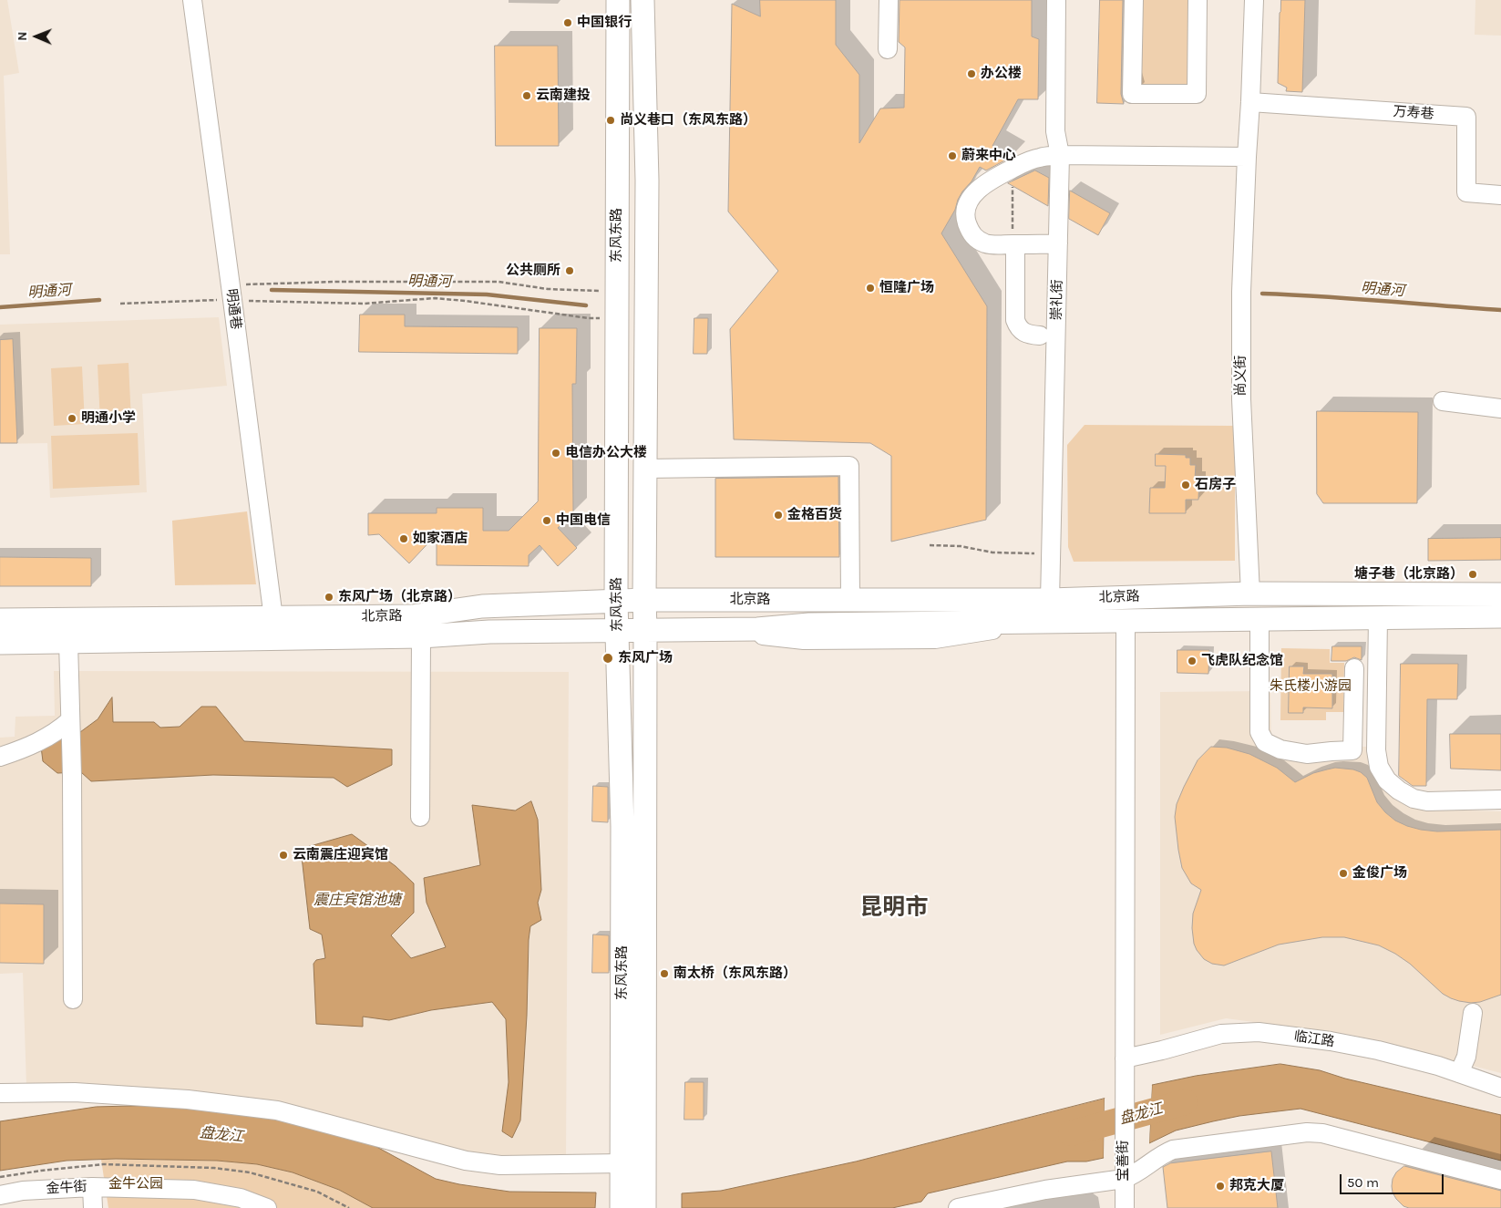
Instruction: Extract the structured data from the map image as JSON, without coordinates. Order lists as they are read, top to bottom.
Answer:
{
  "streets": {
    "main road": ["东风东路", "北京路"],
    "street": [
      "万寿巷",
      "崇礼街",
      "明通巷",
      "尚义街",
      "临江路",
      "宝善街",
      "金牛街"
    ]
  },
  "crossings": [
    ["万寿巷", "尚义街"],
    ["东风东路", "北京路"],
    ["崇礼街", "北京路"],
    ["明通巷", "北京路"],
    ["尚义街", "北京路"],
    ["北京路", "宝善街"],
    ["临江路", "宝善街"]
  ],
  "districts": ["昆明市"],
  "water": ["明通河", "震庄宾馆池塘", "盘龙江"],
  "parks": ["朱氏楼小游园", "金牛公园"],
  "places": [
    "中国银行",
    "办公楼",
    "云南建投",
    "尚义巷口（东风东路）",
    "蔚来中心",
    "公共厕所",
    "恒隆广场",
    "明通小学",
    "电信办公大楼",
    "石房子",
    "金格百货",
    "中国电信",
    "如家酒店",
    "塘子巷（北京路）",
    "东风广场（北京路）",
    "东风广场",
    "飞虎队纪念馆",
    "云南震庄迎宾馆",
    "金俊广场",
    "南太桥（东风东路）",
    "邦克大厦"
  ],
  "scale_bar": "50 m",
  "north": "left"
}
